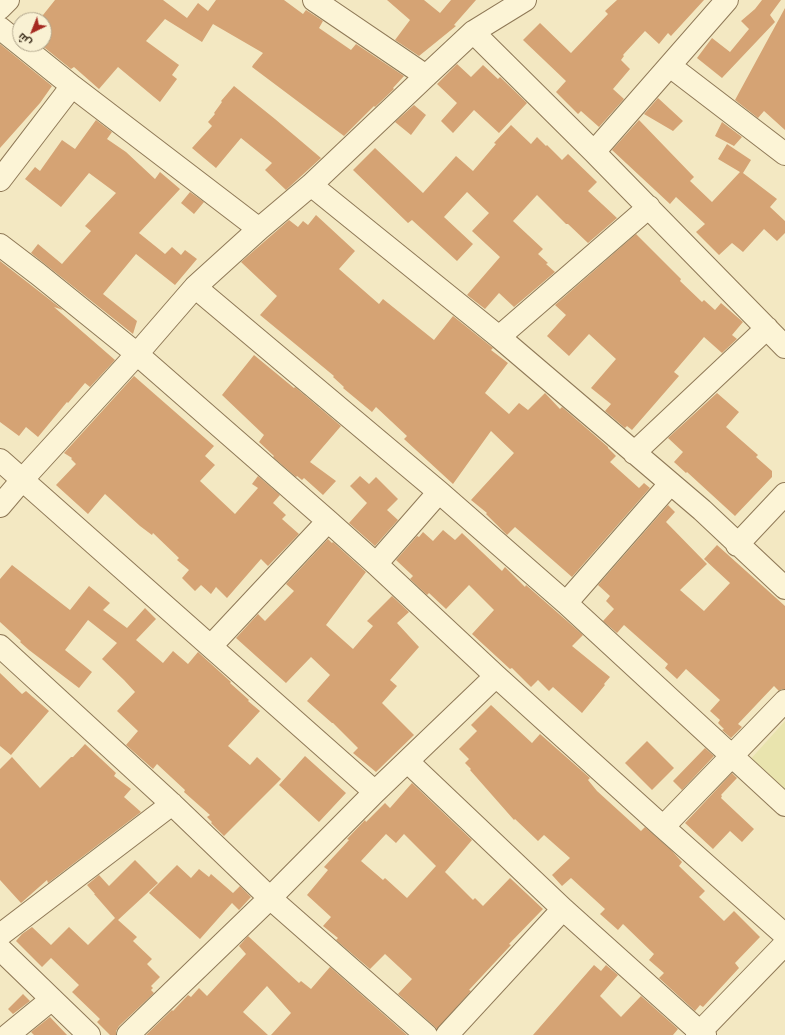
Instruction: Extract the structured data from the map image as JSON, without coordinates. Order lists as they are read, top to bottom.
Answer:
{
  "north": "bottom left"
}
